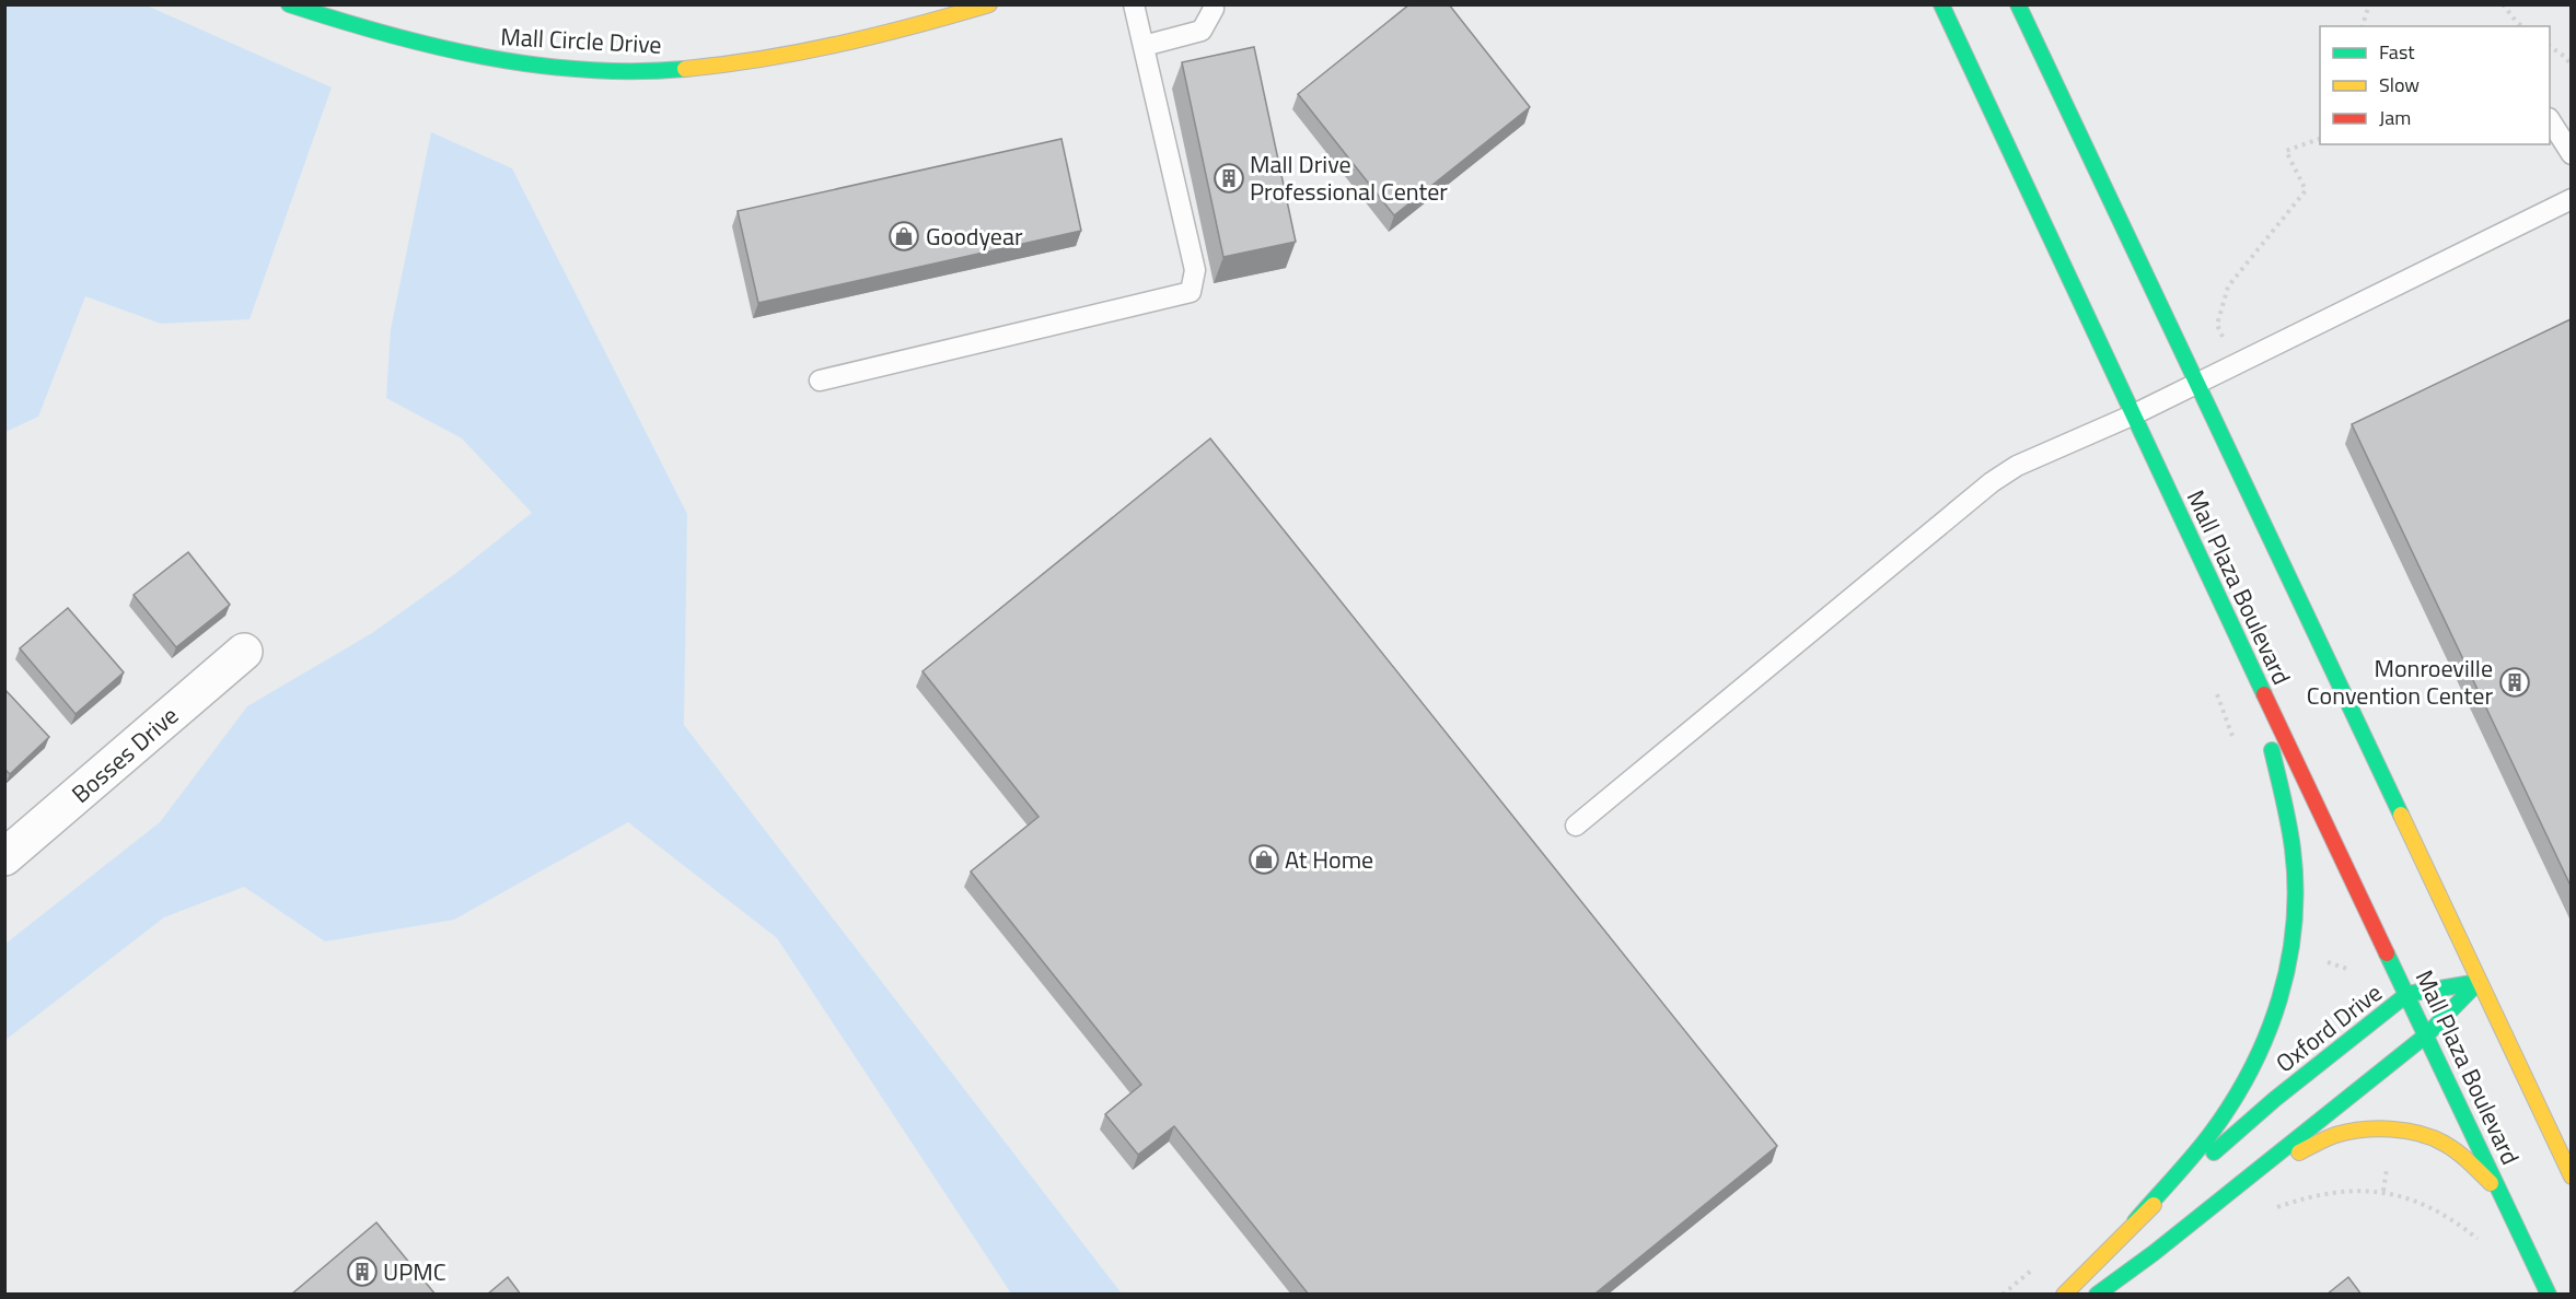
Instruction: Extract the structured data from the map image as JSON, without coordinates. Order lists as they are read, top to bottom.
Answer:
{
  "streets": {
    "main road": ["Mall Circle Drive", "Mall Plaza Boulevard", "Oxford Drive"],
    "street": ["Bosses Drive"]
  },
  "crossings": [
    ["Mall Plaza Boulevard", "Oxford Drive"]
  ],
  "places": {
    "building": ["Mall Drive Professional Center", "Monroeville Convention Center", "UPMC"],
    "shop": ["Goodyear", "At Home"]
  },
  "legend": ["Fast", "Slow", "Jam"]
}
